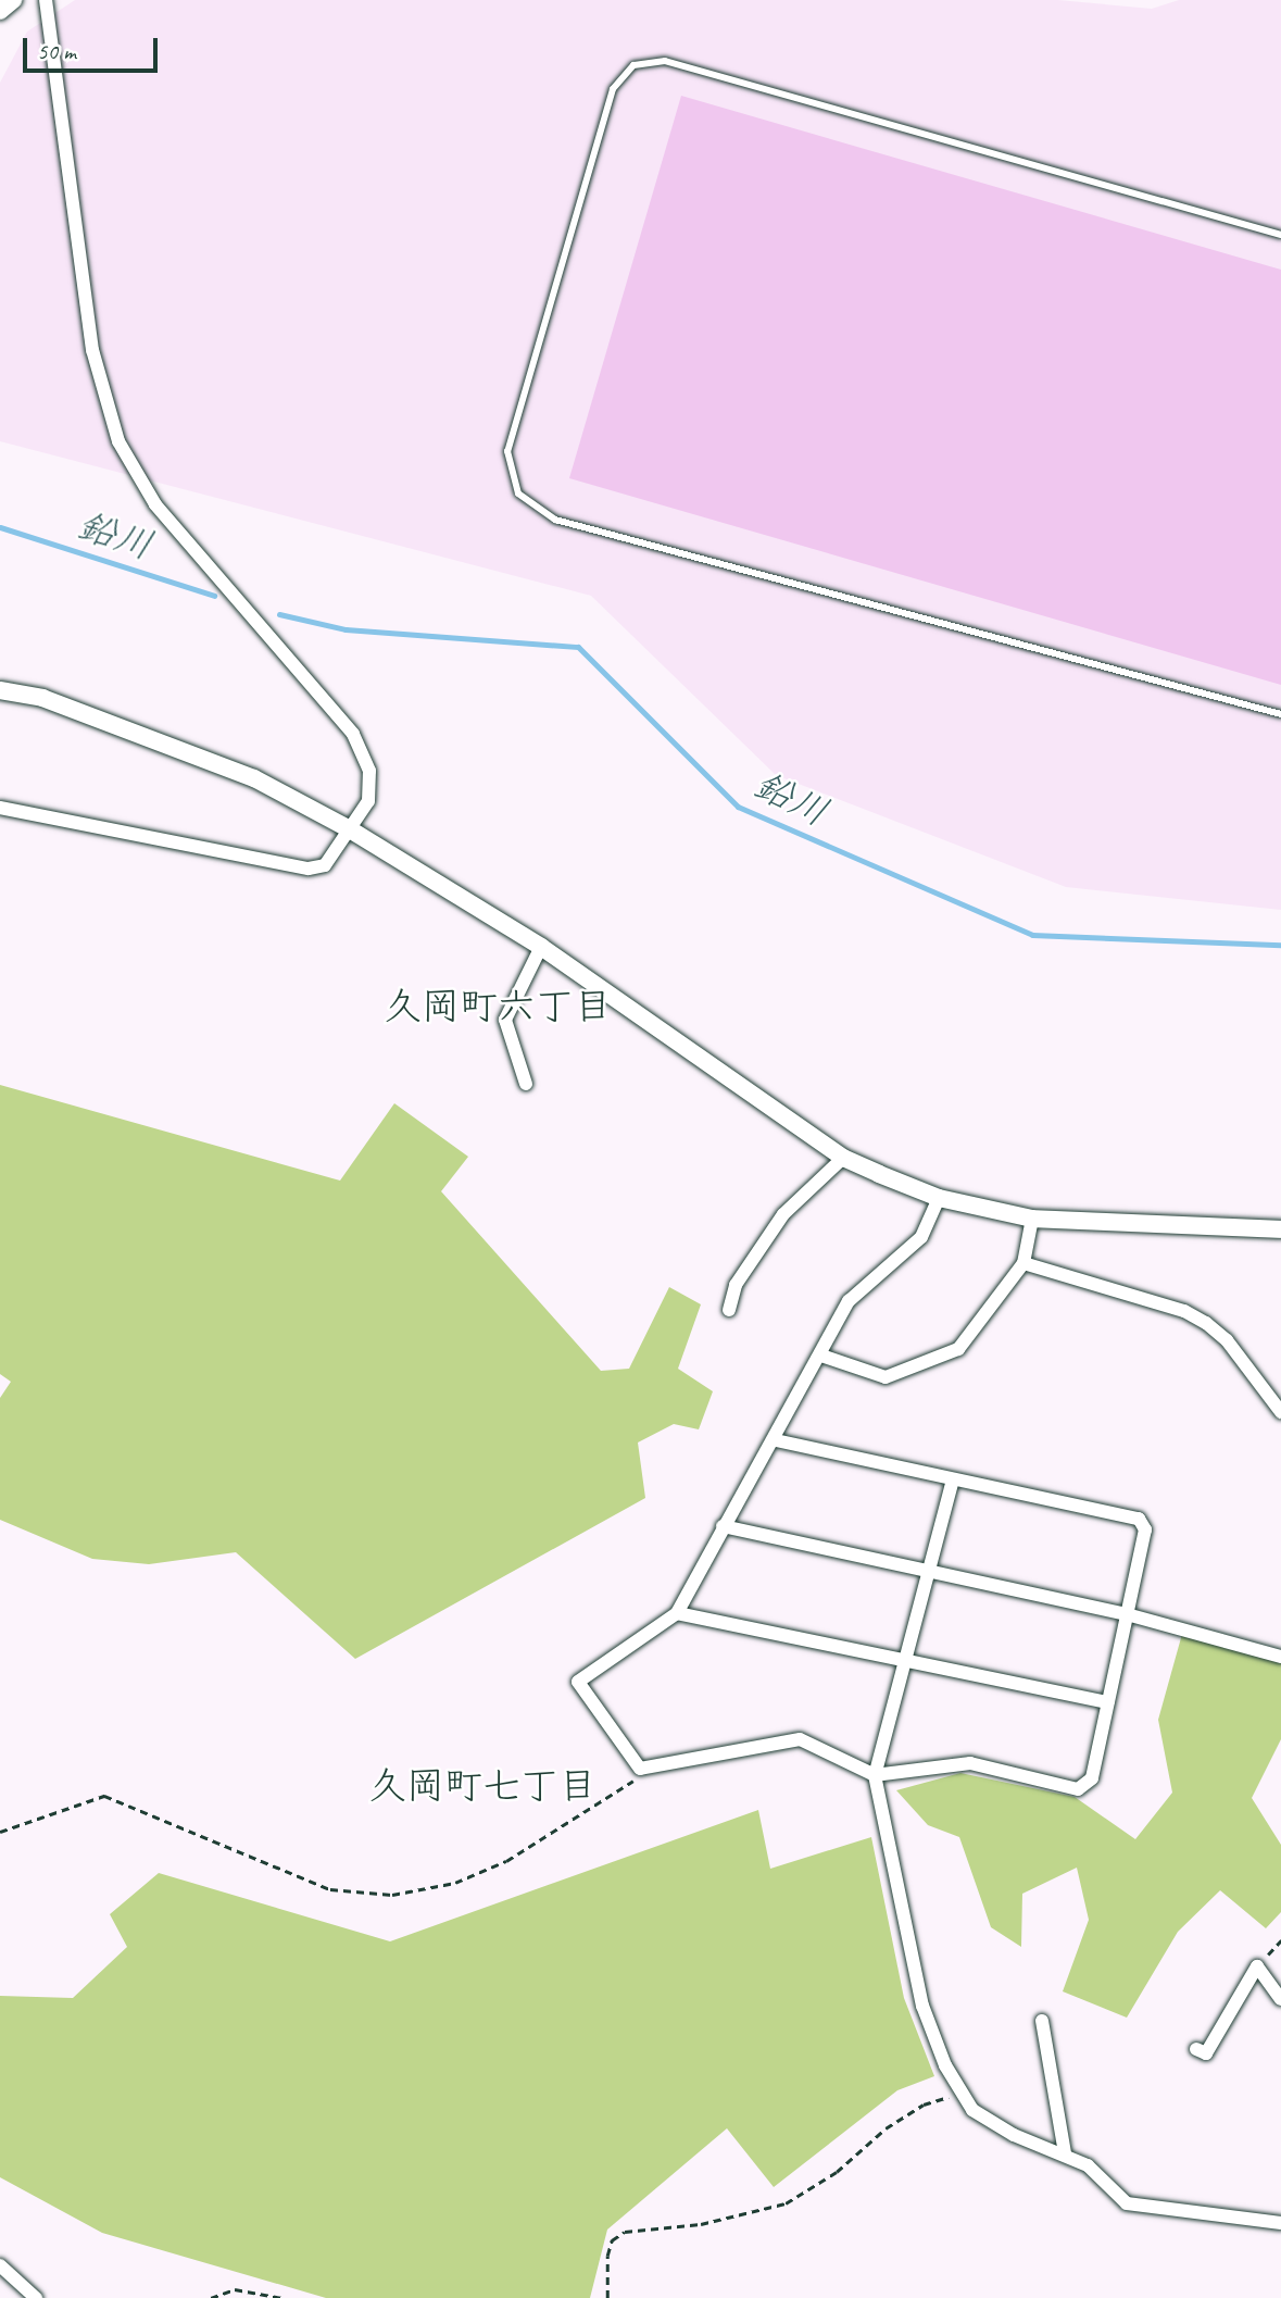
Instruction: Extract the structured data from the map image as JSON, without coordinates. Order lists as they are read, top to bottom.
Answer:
{
  "districts": ["久岡町六丁目", "久岡町七丁目"],
  "water": ["鉛川"],
  "scale_bar": "50 m"
}
